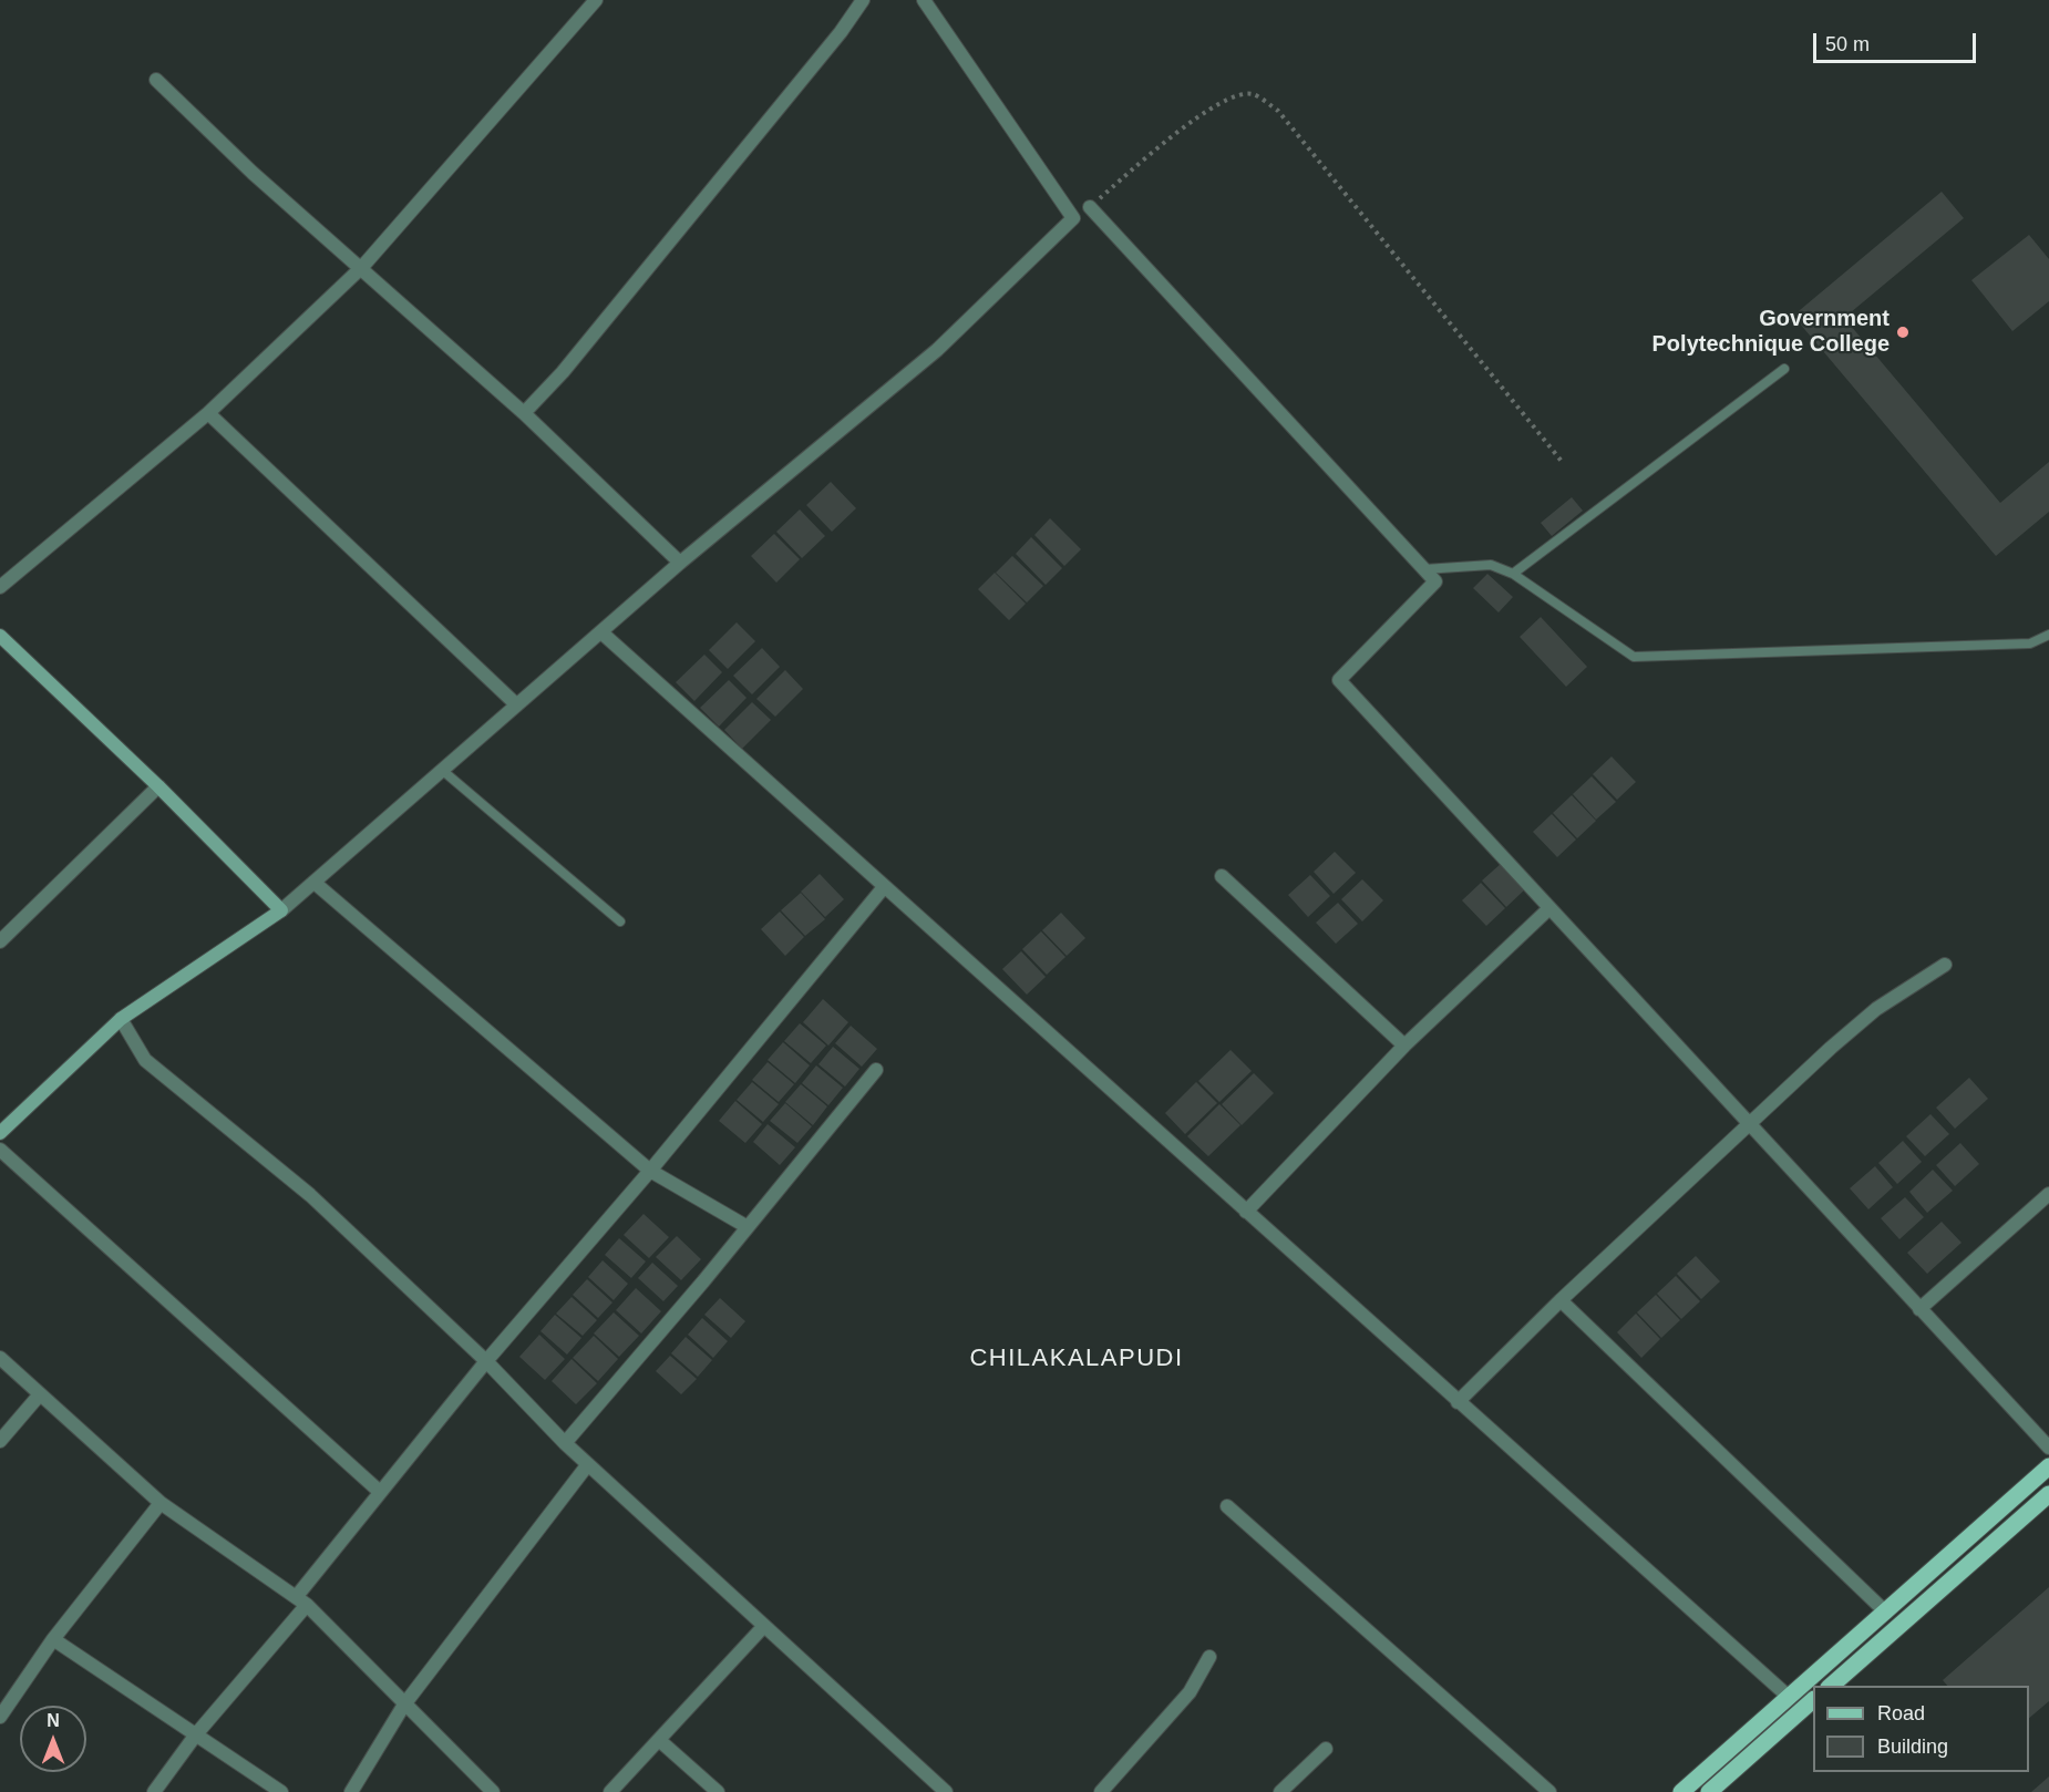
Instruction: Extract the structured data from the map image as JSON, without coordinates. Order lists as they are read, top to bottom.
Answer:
{
  "districts": ["CHILAKALAPUDI"],
  "places": ["Government Polytechnique College"],
  "legend": ["Road", "Building"],
  "scale_bar": "50 m",
  "north": "top"
}
